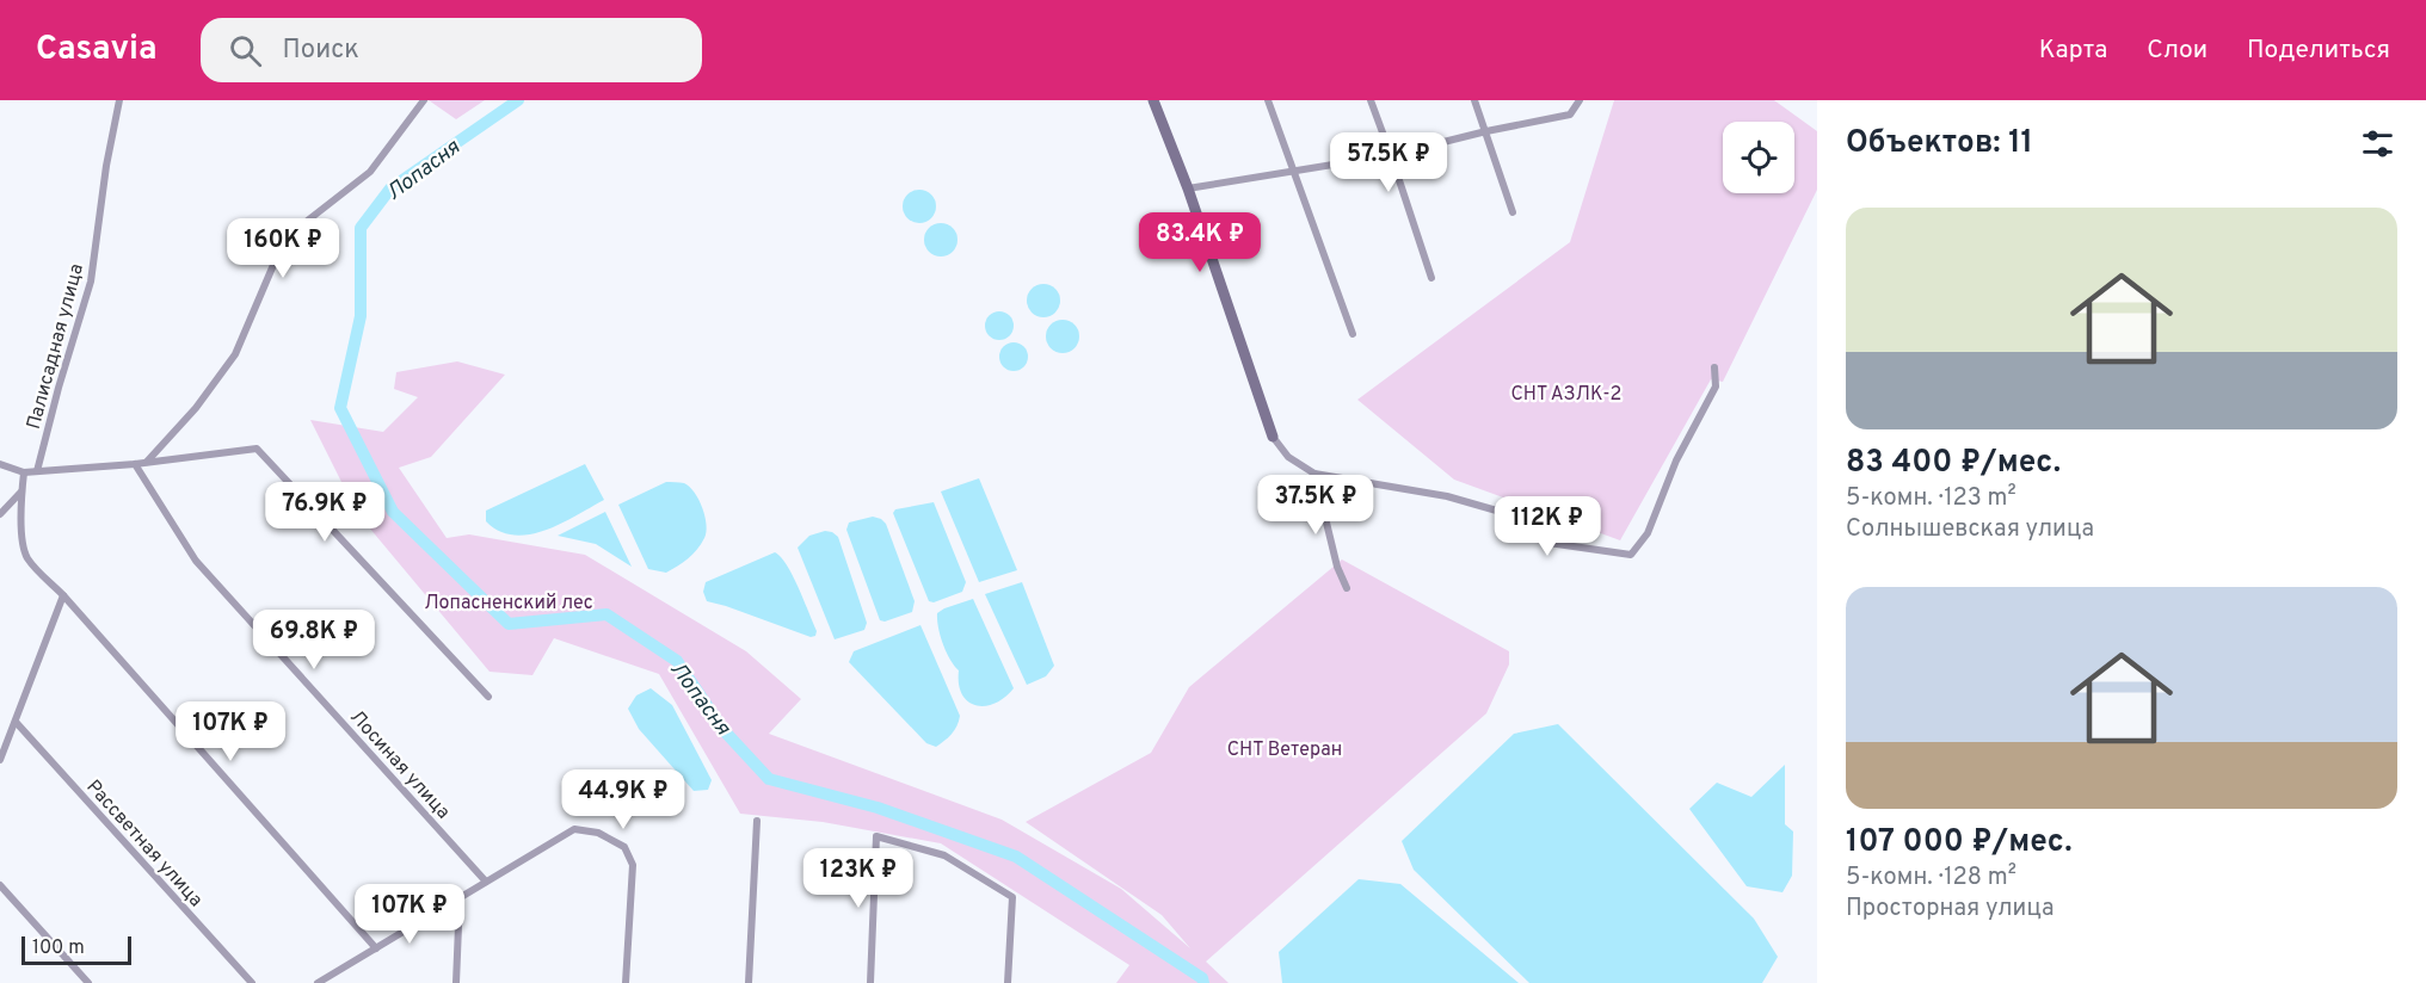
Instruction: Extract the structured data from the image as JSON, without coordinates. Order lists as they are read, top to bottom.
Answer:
{
  "streets": {
    "street": ["Палисадная улица", "Лосиная улица", "Рассветная улица"]
  },
  "water": ["Лопасня"],
  "parks": ["СНТ АЗЛК-2", "Лопасненский лес", "СНТ Ветеран"],
  "scale_bar": "100 m",
  "page": {
    "header": "Casavia",
    "search": "Поиск",
    "nav": ["Карта", "Слои", "Поделиться"],
    "heading": "Объектов: 11",
    "price": [
      "57.5K ₽",
      "83.4K ₽",
      "160K ₽",
      "37.5K ₽",
      "76.9K ₽",
      "112K ₽",
      "69.8K ₽",
      "107K ₽",
      "44.9K ₽",
      "123K ₽",
      "107K ₽"
    ],
    "list": [
      {
        "name": "83 400 ₽/мес.",
        "note": "5-комн. · 123 m² · Солнышевская улица"
      },
      {
        "name": "107 000 ₽/мес.",
        "note": "5-комн. · 128 m² · Просторная улица"
      }
    ],
    "scale": "100 m"
  }
}
